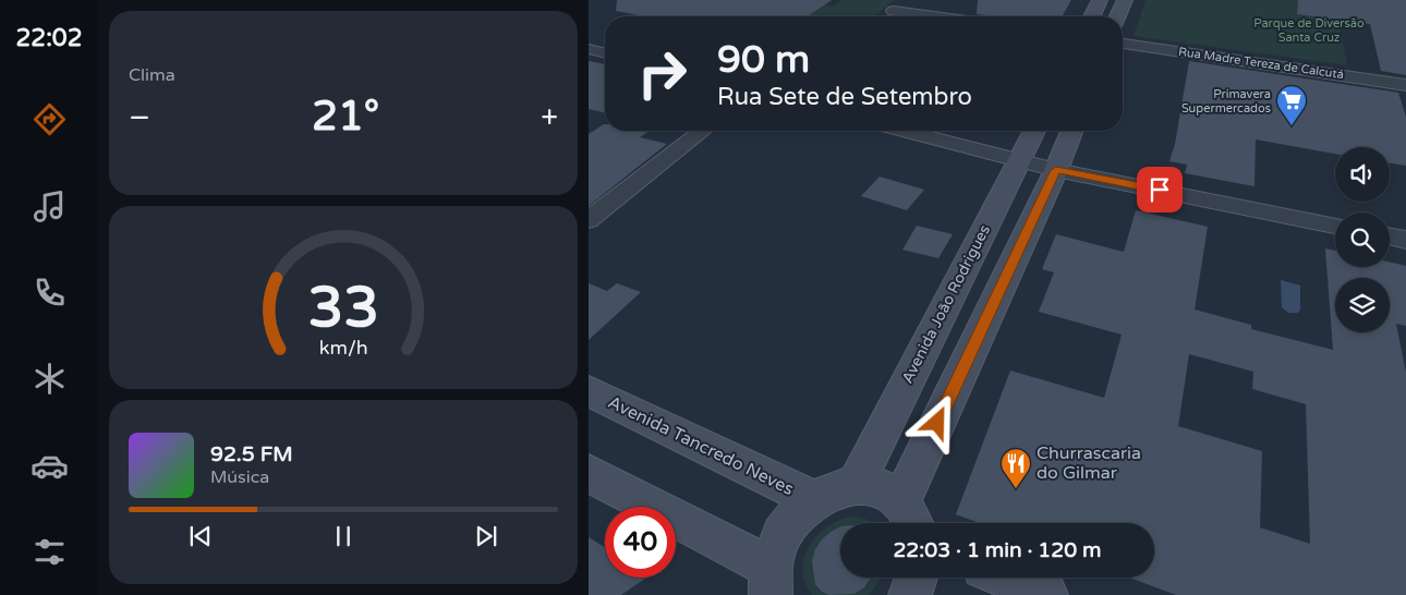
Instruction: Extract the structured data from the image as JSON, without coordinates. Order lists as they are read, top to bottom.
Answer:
{
  "streets": {
    "street": ["Rua Madre Tereza de Calcutá", "Avenida João Rodrigues", "Avenida Tancredo Neves"]
  },
  "parks": ["Parque de Diversão Santa Cruz"],
  "places": {
    "supermarket": ["Primavera Supermercados"],
    "restaurant": ["Churrascaria do Gilmar"]
  },
  "page": {
    "tabs": "22:02",
    "tile": "Clima",
    "turn": ["90 m", "Rua Sete de Setembro"],
    "heat": ["−", "21°", "+"],
    "song": ["92.5 FM", "Música"],
    "limit": "40",
    "trip": "22:03 · 1 min · 120 m",
    "gauge": ["33", "km/h"]
  }
}
